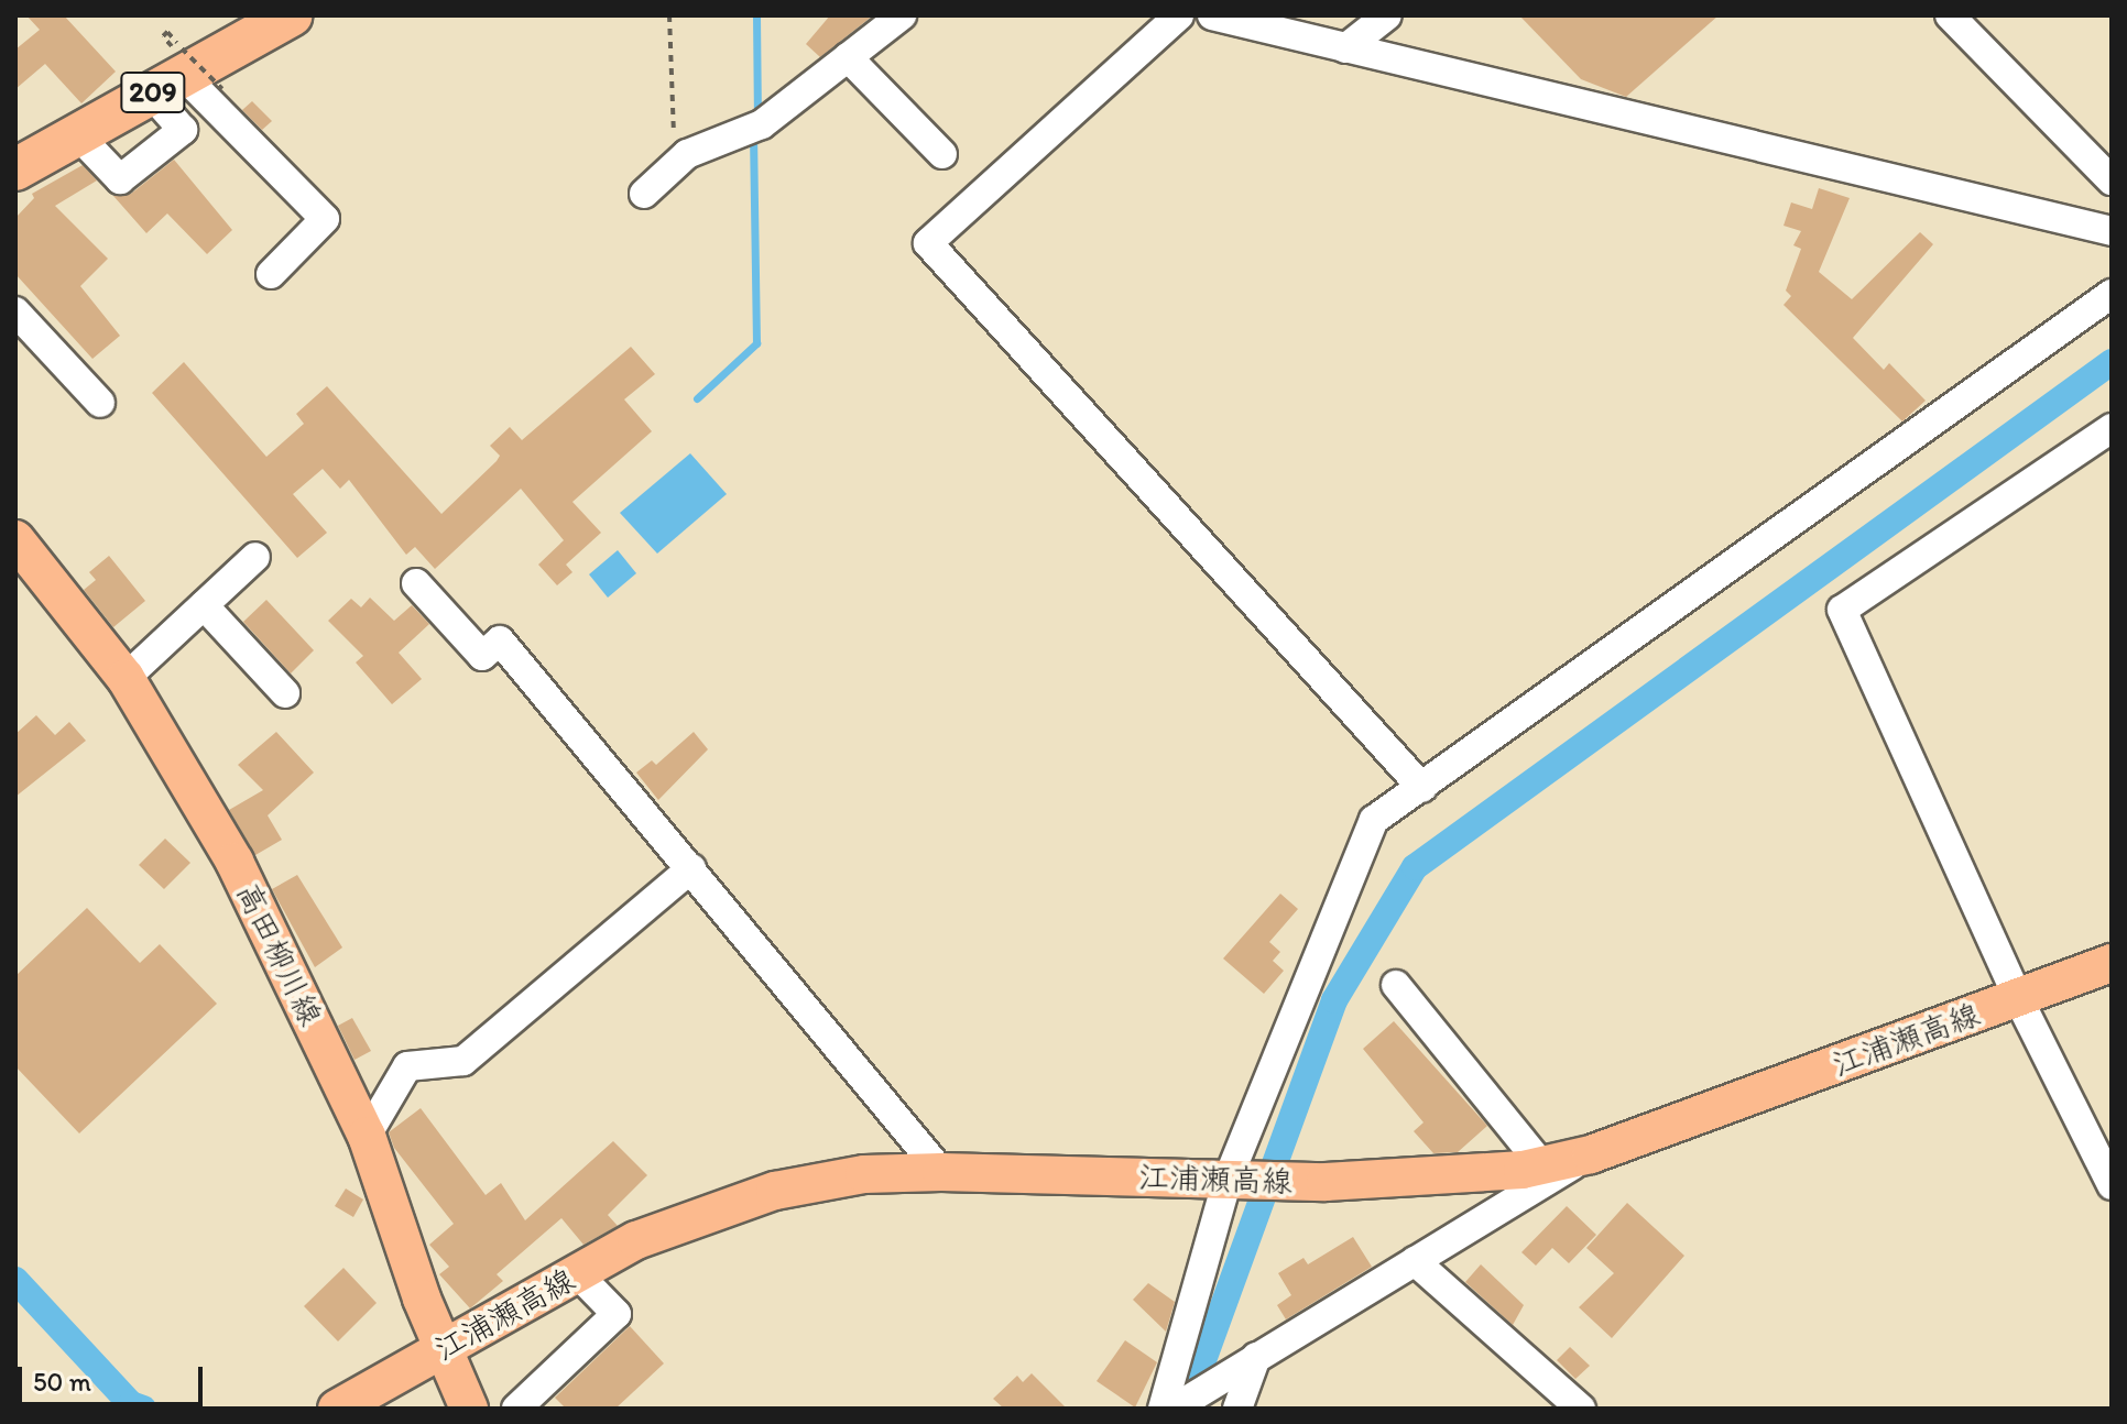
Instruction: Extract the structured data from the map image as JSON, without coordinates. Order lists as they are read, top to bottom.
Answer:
{
  "streets": {
    "highway": ["209"],
    "main road": ["高田柳川線", "江浦瀬高線"]
  },
  "crossings": [
    ["高田柳川線", "江浦瀬高線"]
  ],
  "scale_bar": "50 m"
}
